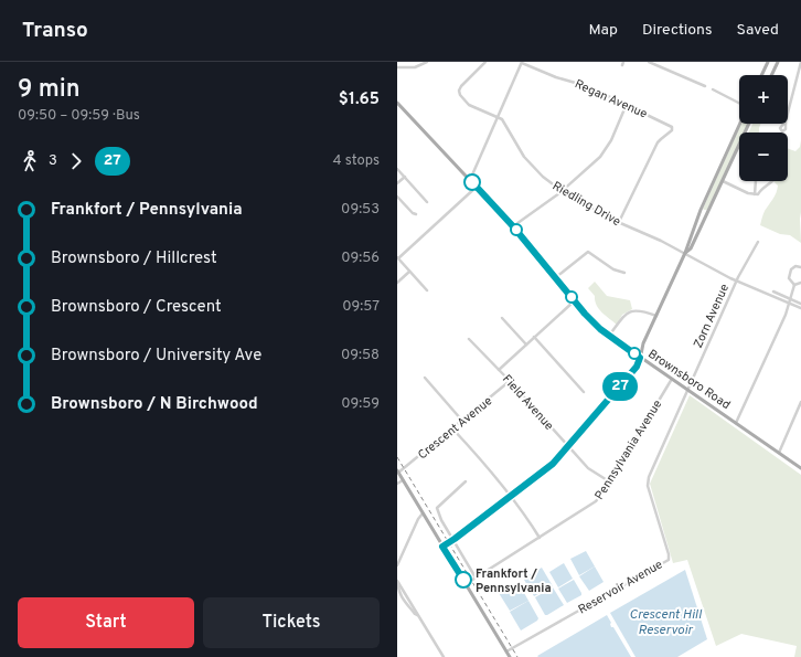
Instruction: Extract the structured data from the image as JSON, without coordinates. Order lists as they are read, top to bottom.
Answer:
{
  "streets": {
    "main road": ["Brownsboro Road"],
    "street": [
      "Regan Avenue",
      "Riedling Drive",
      "Zorn Avenue",
      "Field Avenue",
      "Crescent Avenue",
      "Pennsylvania Avenue",
      "Reservoir Avenue"
    ]
  },
  "crossings": [
    ["Regan Avenue", "Riedling Drive"],
    ["Riedling Drive", "Zorn Avenue"],
    ["Zorn Avenue", "Brownsboro Road"],
    ["Zorn Avenue", "Reservoir Avenue"],
    ["Brownsboro Road", "Pennsylvania Avenue"],
    ["Brownsboro Road", "Reservoir Avenue"],
    ["Field Avenue", "Crescent Avenue"],
    ["Field Avenue", "Pennsylvania Avenue"]
  ],
  "water": ["Crescent Hill Reservoir"],
  "places": ["Frankfort / Pennsylvania"],
  "lines": ["bus line 27"],
  "page": {
    "header": "Transo",
    "nav": ["Map", "Directions", "Saved"],
    "heading": ["9 min", "09:50 – 09:59 · Bus", "$1.65"],
    "on_map": "27",
    "map_buttons": ["+", "−"],
    "legs": ["3", "27", "4 stops"],
    "list": [
      {
        "name": "Frankfort / Pennsylvania",
        "value": "09:53"
      },
      {
        "name": "Brownsboro / Hillcrest",
        "value": "09:56"
      },
      {
        "name": "Brownsboro / Crescent",
        "value": "09:57"
      },
      {
        "name": "Brownsboro / University Ave",
        "value": "09:58"
      },
      {
        "name": "Brownsboro / N Birchwood",
        "value": "09:59"
      }
    ],
    "buttons": ["Start", "Tickets"]
  }
}
